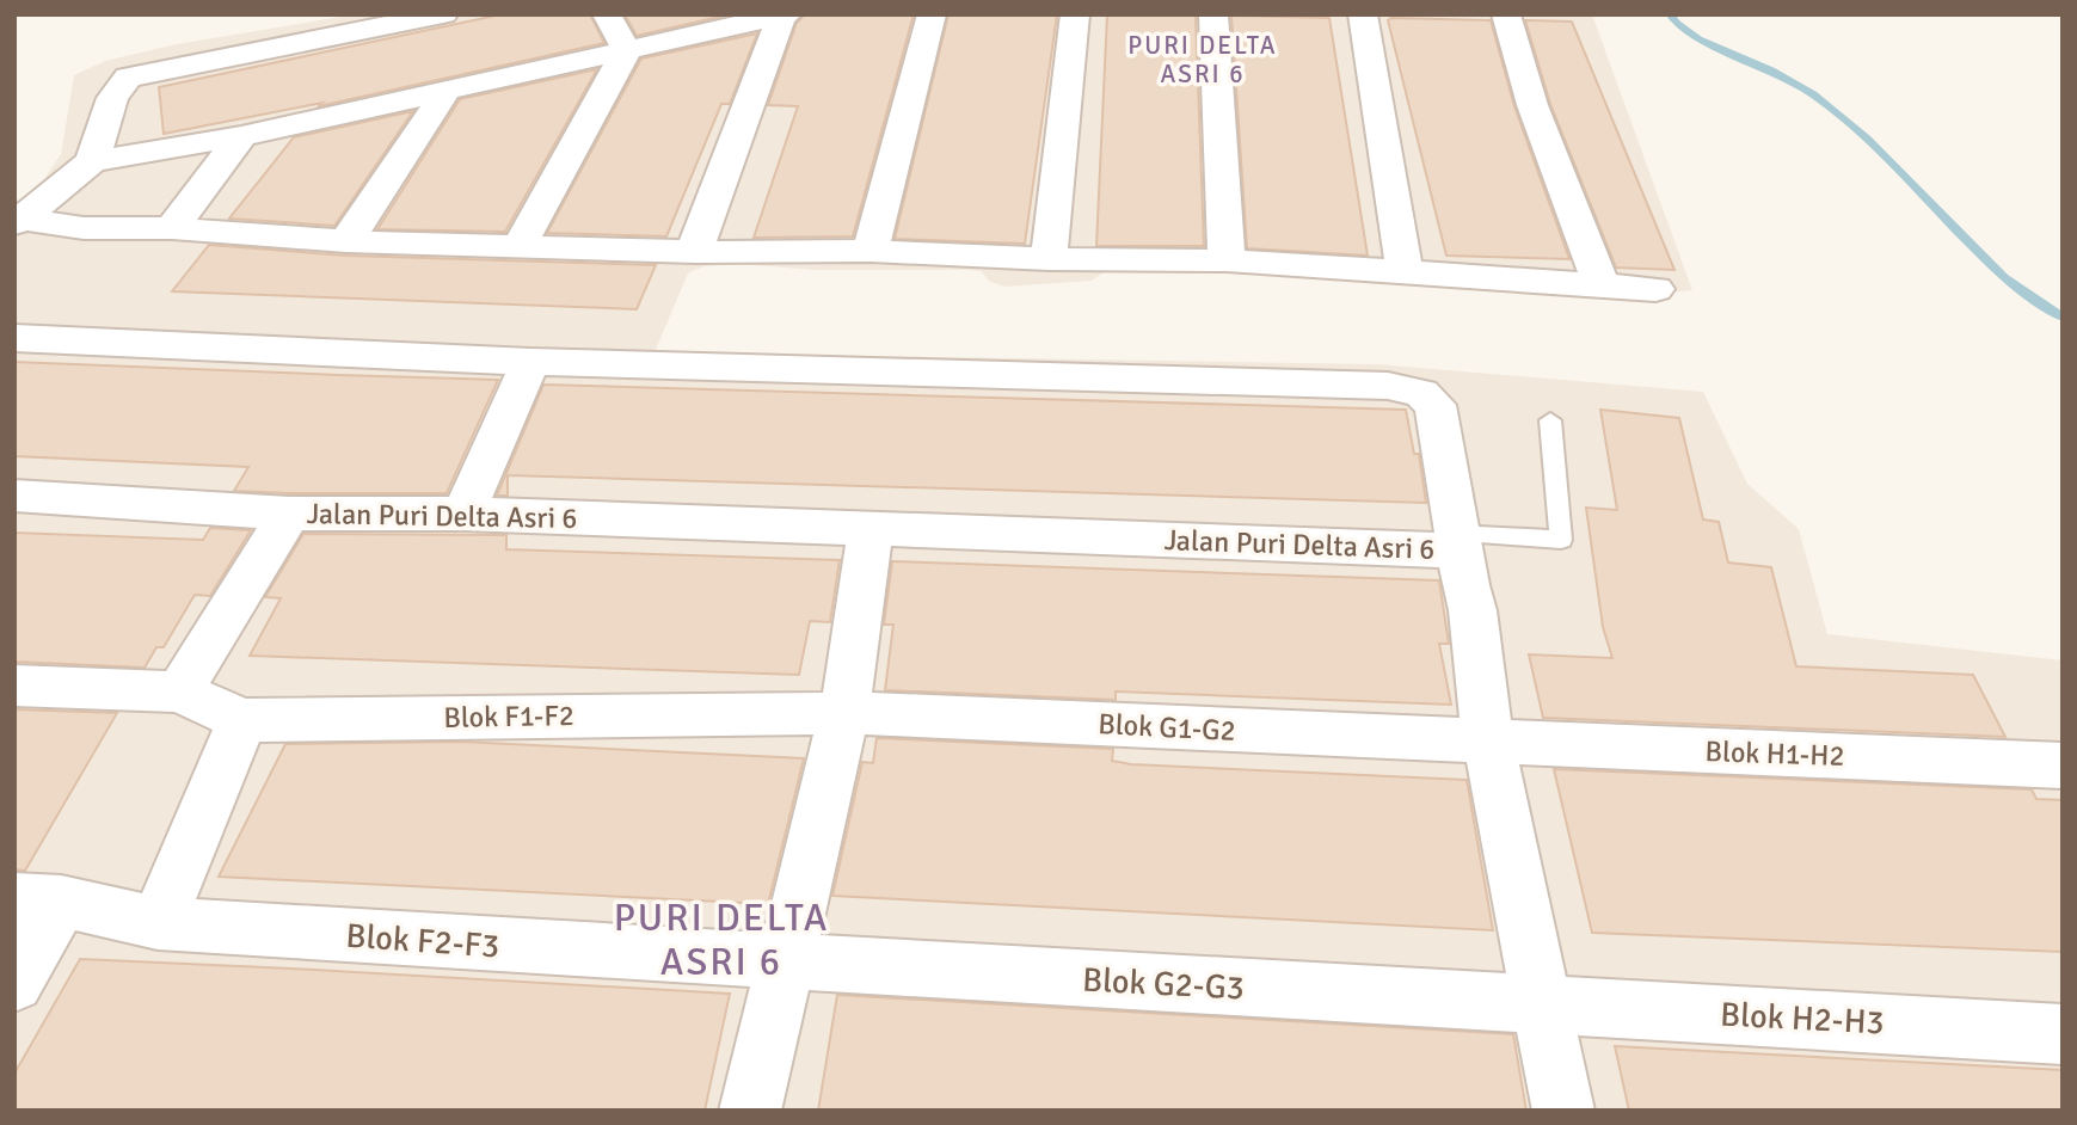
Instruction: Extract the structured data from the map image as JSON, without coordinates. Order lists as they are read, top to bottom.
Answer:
{
  "streets": {
    "street": [
      "Jalan Puri Delta Asri 6",
      "Blok F1-F2",
      "Blok G1-G2",
      "Blok H1-H2",
      "Blok F2-F3",
      "Blok G2-G3",
      "Blok H2-H3"
    ]
  },
  "crossings": [
    ["Jalan Puri Delta Asri 6", "Blok G1-G2"],
    ["Jalan Puri Delta Asri 6", "Blok H1-H2"],
    ["Jalan Puri Delta Asri 6", "Blok G2-G3"],
    ["Jalan Puri Delta Asri 6", "Blok H2-H3"],
    ["Blok F1-F2", "Blok G1-G2"],
    ["Blok G1-G2", "Blok H1-H2"],
    ["Blok F2-F3", "Blok G2-G3"],
    ["Blok G2-G3", "Blok H2-H3"]
  ],
  "districts": ["PURI DELTA ASRI 6", "PURI DELTA ASRI 6"]
}
